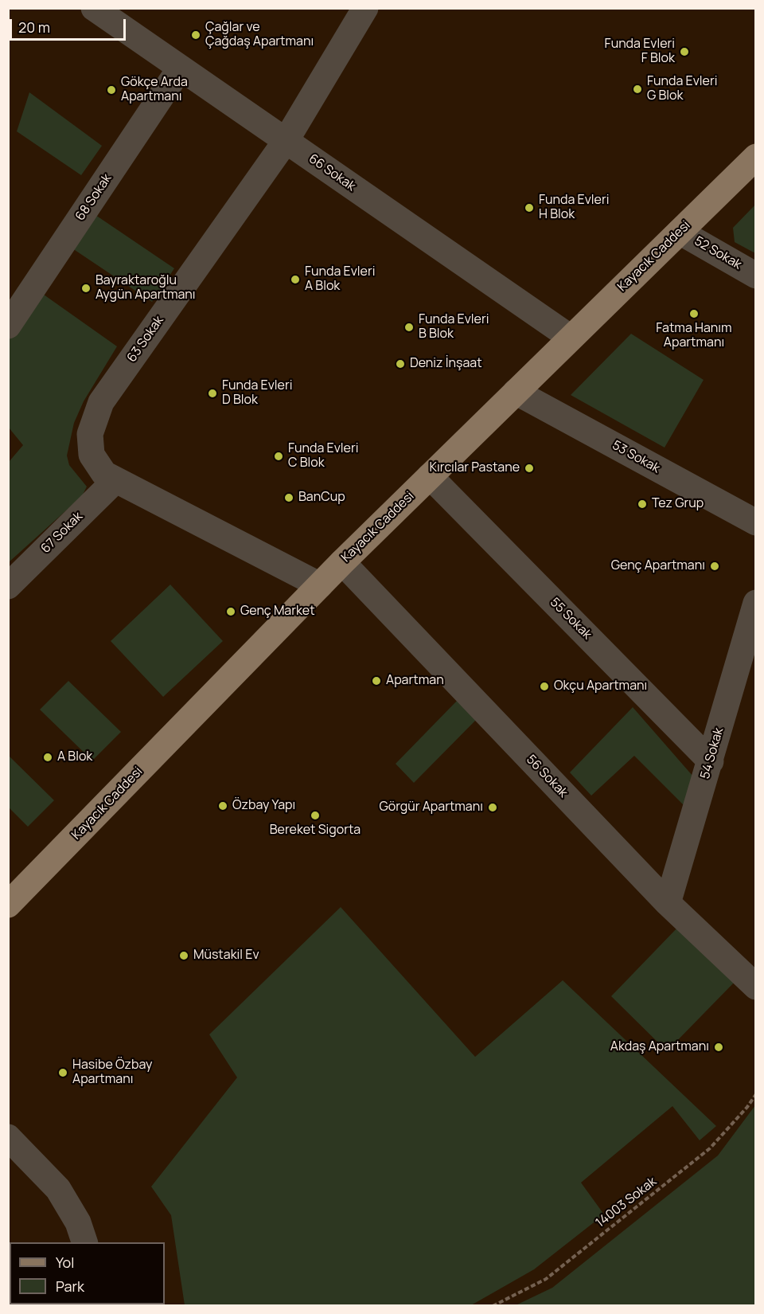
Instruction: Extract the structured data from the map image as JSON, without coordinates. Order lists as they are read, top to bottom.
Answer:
{
  "streets": {
    "main road": ["Kayacık Caddesi"],
    "lane": [
      "66 Sokak",
      "68 Sokak",
      "52 Sokak",
      "63 Sokak",
      "53 Sokak",
      "67 Sokak",
      "55 Sokak",
      "54 Sokak",
      "56 Sokak"
    ],
    "path": ["14003 Sokak"]
  },
  "crossings": [
    ["66 Sokak", "68 Sokak"],
    ["66 Sokak", "Kayacık Caddesi"],
    ["66 Sokak", "63 Sokak"],
    ["52 Sokak", "Kayacık Caddesi"],
    ["Kayacık Caddesi", "63 Sokak"],
    ["Kayacık Caddesi", "53 Sokak"],
    ["Kayacık Caddesi", "55 Sokak"],
    ["Kayacık Caddesi", "56 Sokak"],
    ["63 Sokak", "67 Sokak"],
    ["55 Sokak", "54 Sokak"],
    ["54 Sokak", "56 Sokak"]
  ],
  "places": [
    "Çağlar ve Çağdaş Apartmanı",
    "Funda Evleri F Blok",
    "Funda Evleri G Blok",
    "Gökçe Arda Apartmanı",
    "Funda Evleri H Blok",
    "Funda Evleri A Blok",
    "Bayraktaroğlu Aygün Apartmanı",
    "Fatma Hanım Apartmanı",
    "Funda Evleri B Blok",
    "Deniz İnşaat",
    "Funda Evleri D Blok",
    "Funda Evleri C Blok",
    "Kırcılar Pastane",
    "BanCup",
    "Tez Grup",
    "Genç Apartmanı",
    "Genç Market",
    "Apartman",
    "Okçu Apartmanı",
    "A Blok",
    "Özbay Yapı",
    "Görgür Apartmanı",
    "Bereket Sigorta",
    "Müstakil Ev",
    "Akdaş Apartmanı",
    "Hasibe Özbay Apartmanı"
  ],
  "legend": ["Yol", "Park"],
  "scale_bar": "20 m"
}
